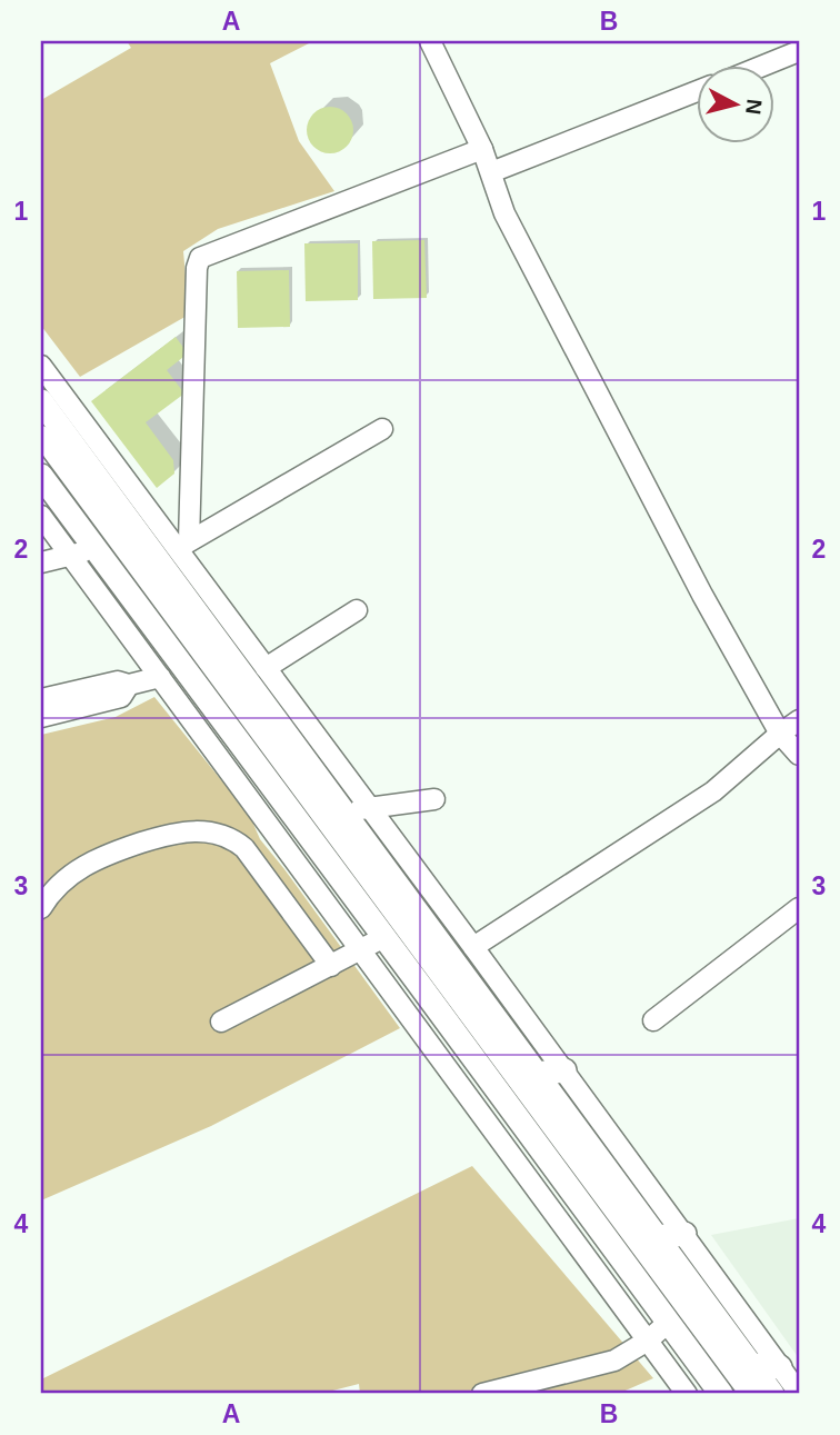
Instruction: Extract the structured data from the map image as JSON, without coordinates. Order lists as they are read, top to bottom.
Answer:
{
  "north": "right",
  "grid": {
    "columns": ["A", "B"],
    "rows": [
      "1",
      "2",
      "3",
      "4"
    ]
  }
}
